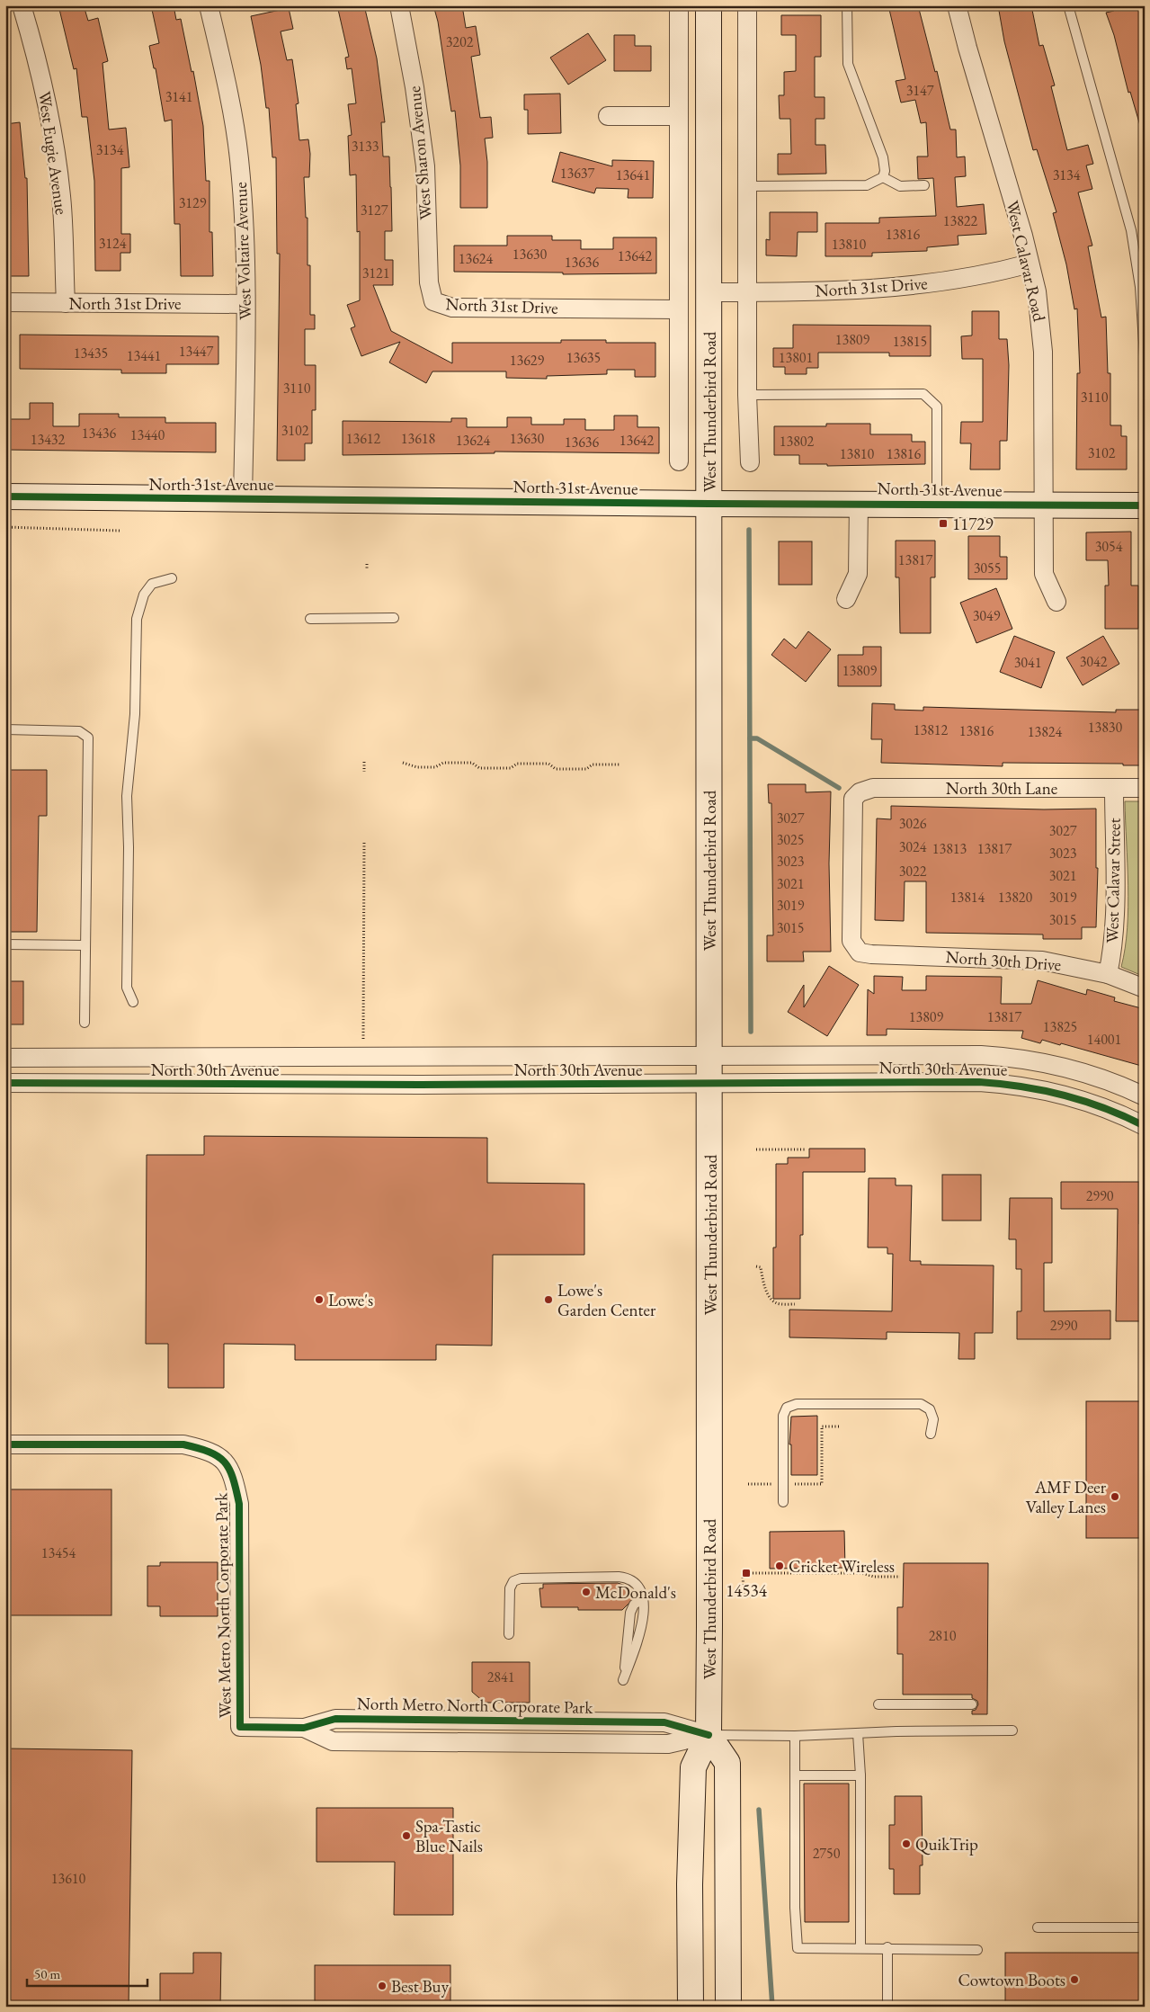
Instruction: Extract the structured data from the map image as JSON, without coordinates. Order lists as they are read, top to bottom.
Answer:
{
  "streets": {
    "main road": ["West Thunderbird Road", "North 31st Avenue"],
    "street": [
      "West Eugie Avenue",
      "West Sharon Avenue",
      "West Voltaire Avenue",
      "West Calavar Road",
      "North 31st Drive",
      "North 30th Lane",
      "West Calavar Street",
      "North 30th Drive",
      "North 30th Avenue",
      "West Metro North Corporate Park",
      "North Metro North Corporate Park"
    ]
  },
  "crossings": [
    ["West Eugie Avenue", "North 31st Drive"],
    ["West Sharon Avenue", "North 31st Drive"],
    ["West Voltaire Avenue", "North 31st Drive"],
    ["West Voltaire Avenue", "North 31st Avenue"],
    ["West Calavar Road", "North 31st Drive"],
    ["West Calavar Road", "North 31st Avenue"],
    ["North 31st Drive", "West Thunderbird Road"],
    ["West Thunderbird Road", "North 31st Avenue"],
    ["West Thunderbird Road", "North 30th Avenue"],
    ["West Thunderbird Road", "North Metro North Corporate Park"],
    ["North 30th Lane", "West Calavar Street"],
    ["North 30th Lane", "North 30th Drive"],
    ["West Calavar Street", "North 30th Drive"],
    ["West Metro North Corporate Park", "North Metro North Corporate Park"]
  ],
  "places": {
    "transit": ["11729", "14534"],
    "other": [
      "Lowe's",
      "Lowe's Garden Center",
      "AMF Deer Valley Lanes",
      "Cricket Wireless",
      "McDonald's",
      "Spa-Tastic Blue Nails",
      "QuikTrip",
      "Cowtown Boots",
      "Best Buy"
    ]
  },
  "house_numbers": [
    "3202",
    "3147",
    "3141",
    "3133",
    "3134",
    "13637",
    "13641",
    "3134",
    "3129",
    "3127",
    "13822",
    "13816",
    "3124",
    "13810",
    "13630",
    "13642",
    "13624",
    "13636",
    "3121",
    "13809",
    "13815",
    "13447",
    "13435",
    "13441",
    "13635",
    "13801",
    "13629",
    "3110",
    "3110",
    "3102",
    "13436",
    "13440",
    "13612",
    "13618",
    "13630",
    "13432",
    "13624",
    "13642",
    "13802",
    "13636",
    "3102",
    "13810",
    "13816",
    "3054",
    "13817",
    "3055",
    "3049",
    "3042",
    "3041",
    "13809",
    "13830",
    "13812",
    "13816",
    "13824",
    "3027",
    "3026",
    "3027",
    "3025",
    "3024",
    "13813",
    "13817",
    "3023",
    "3023",
    "3022",
    "3021",
    "3021",
    "13814",
    "13820",
    "3019",
    "3019",
    "3015",
    "3015",
    "13809",
    "13817",
    "13825",
    "14001",
    "2990",
    "2990",
    "13454",
    "2810",
    "2841",
    "2750",
    "13610"
  ],
  "scale_bar": "50 m"
}
